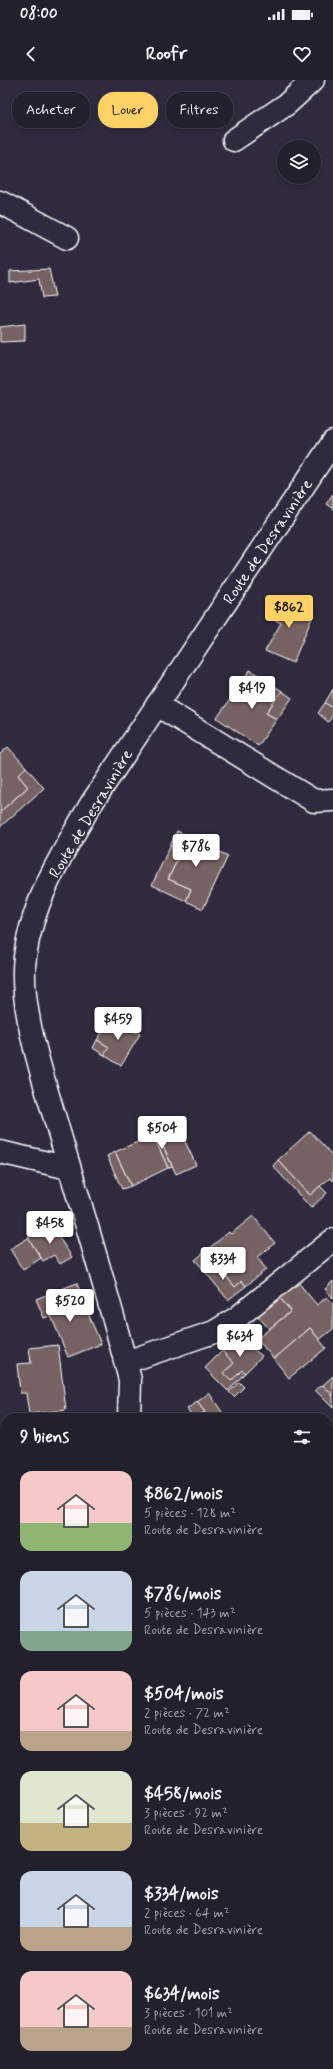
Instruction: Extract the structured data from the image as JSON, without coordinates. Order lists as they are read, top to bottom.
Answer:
{
  "streets": {
    "street": ["Route de Desravinière"]
  },
  "page": {
    "status": "08:00",
    "header": "Roofr",
    "chip": ["Acheter", "Louer", "Filtres"],
    "price": [
      "$862",
      "$419",
      "$786",
      "$459",
      "$504",
      "$458",
      "$334",
      "$520",
      "$634"
    ],
    "heading": "9 biens",
    "list": [
      {
        "name": "$862/mois",
        "note": "5 pièces · 128 m² · Route de Desravinière"
      },
      {
        "name": "$786/mois",
        "note": "5 pièces · 143 m² · Route de Desravinière"
      },
      {
        "name": "$504/mois",
        "note": "2 pièces · 72 m² · Route de Desravinière"
      },
      {
        "name": "$458/mois",
        "note": "3 pièces · 92 m² · Route de Desravinière"
      },
      {
        "name": "$334/mois",
        "note": "2 pièces · 64 m² · Route de Desravinière"
      },
      {
        "name": "$634/mois",
        "note": "3 pièces · 101 m² · Route de Desravinière"
      }
    ]
  }
}
